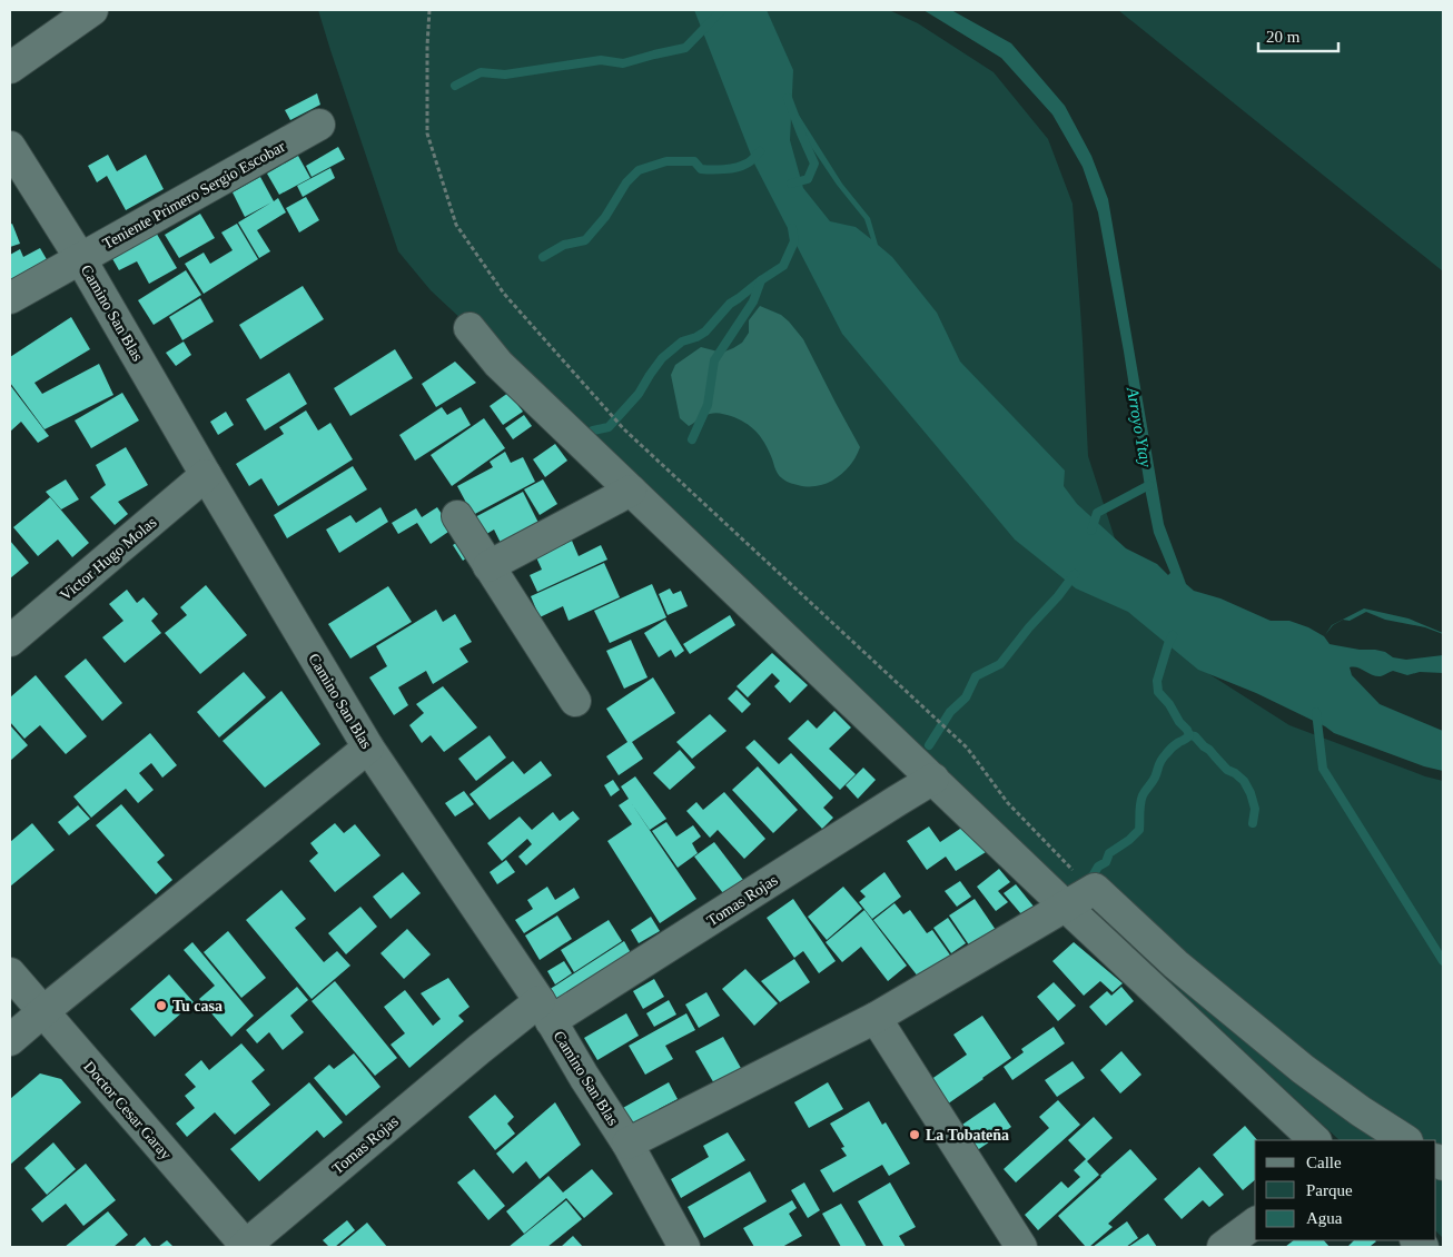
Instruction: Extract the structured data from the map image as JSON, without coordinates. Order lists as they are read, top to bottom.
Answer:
{
  "streets": {
    "street": [
      "Teniente Primero Sergio Escobar",
      "Camino San Blas",
      "Victor Hugo Molas",
      "Tomas Rojas",
      "Doctor Cesar Garay"
    ]
  },
  "crossings": [
    ["Teniente Primero Sergio Escobar", "Camino San Blas"],
    ["Camino San Blas", "Victor Hugo Molas"],
    ["Camino San Blas", "Tomas Rojas"],
    ["Tomas Rojas", "Doctor Cesar Garay"]
  ],
  "water": ["Arroyo Ytay"],
  "places": ["Tu casa", "La Tobateña"],
  "legend": ["Calle", "Parque", "Agua"],
  "scale_bar": "20 m"
}
